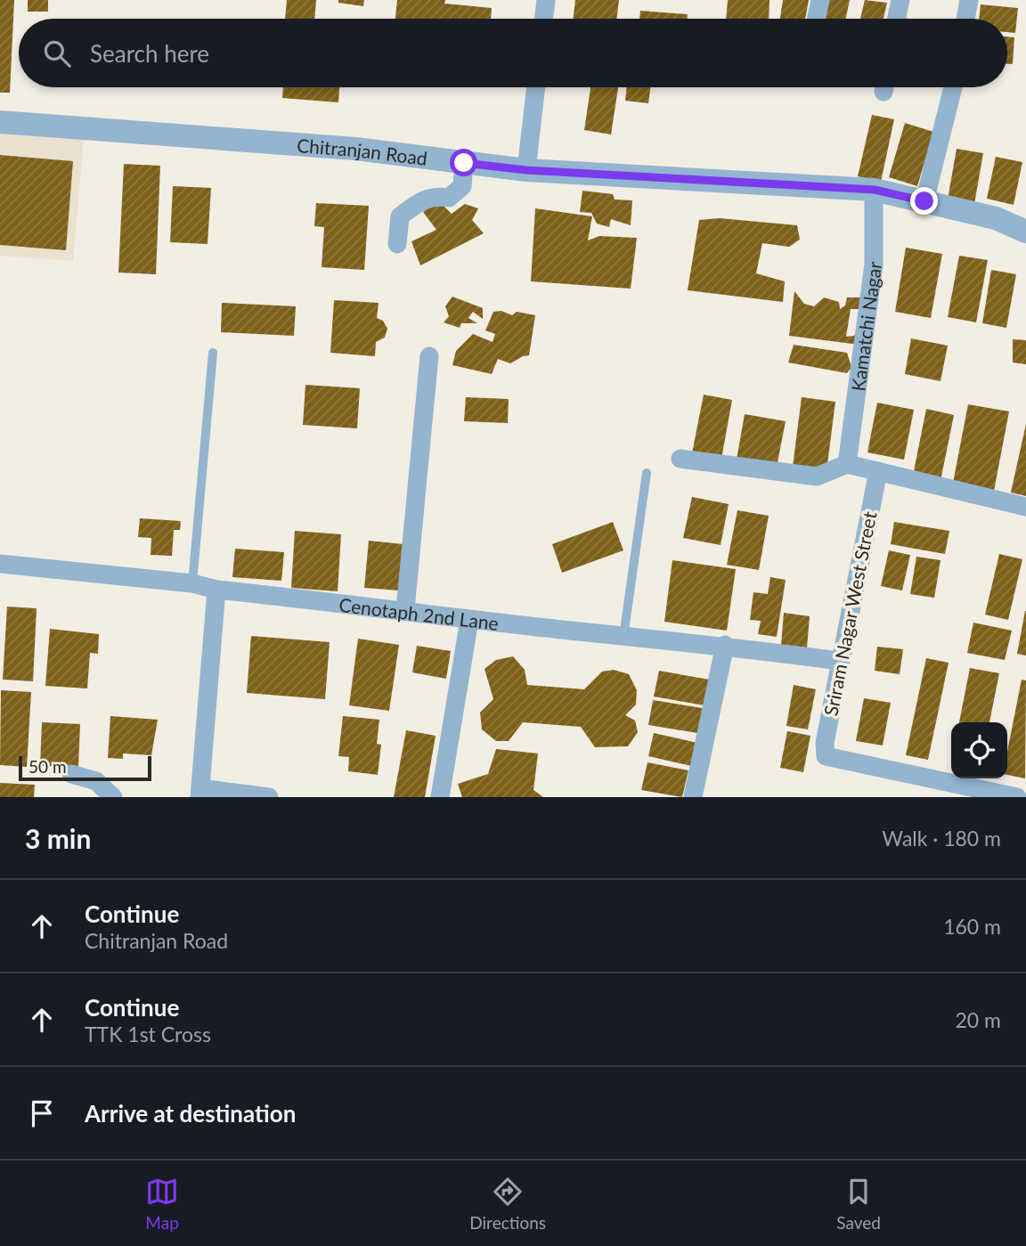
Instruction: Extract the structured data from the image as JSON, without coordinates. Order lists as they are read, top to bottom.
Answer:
{
  "streets": {
    "street": [
      "Chitranjan Road",
      "Kamatchi Nagar",
      "Cenotaph 2nd Lane",
      "Sriram Nagar West Street"
    ]
  },
  "crossings": [
    ["Chitranjan Road", "Kamatchi Nagar"],
    ["Cenotaph 2nd Lane", "Sriram Nagar West Street"]
  ],
  "scale_bar": "50 m",
  "page": {
    "search": "Search here",
    "scale": "50 m",
    "heading": ["3 min", "Walk · 180 m"],
    "list": [
      ["Continue", "Chitranjan Road", "160 m"],
      ["Continue", "TTK 1st Cross", "20 m"],
      "Arrive at destination"
    ],
    "nav": ["Map", "Directions", "Saved"]
  }
}
